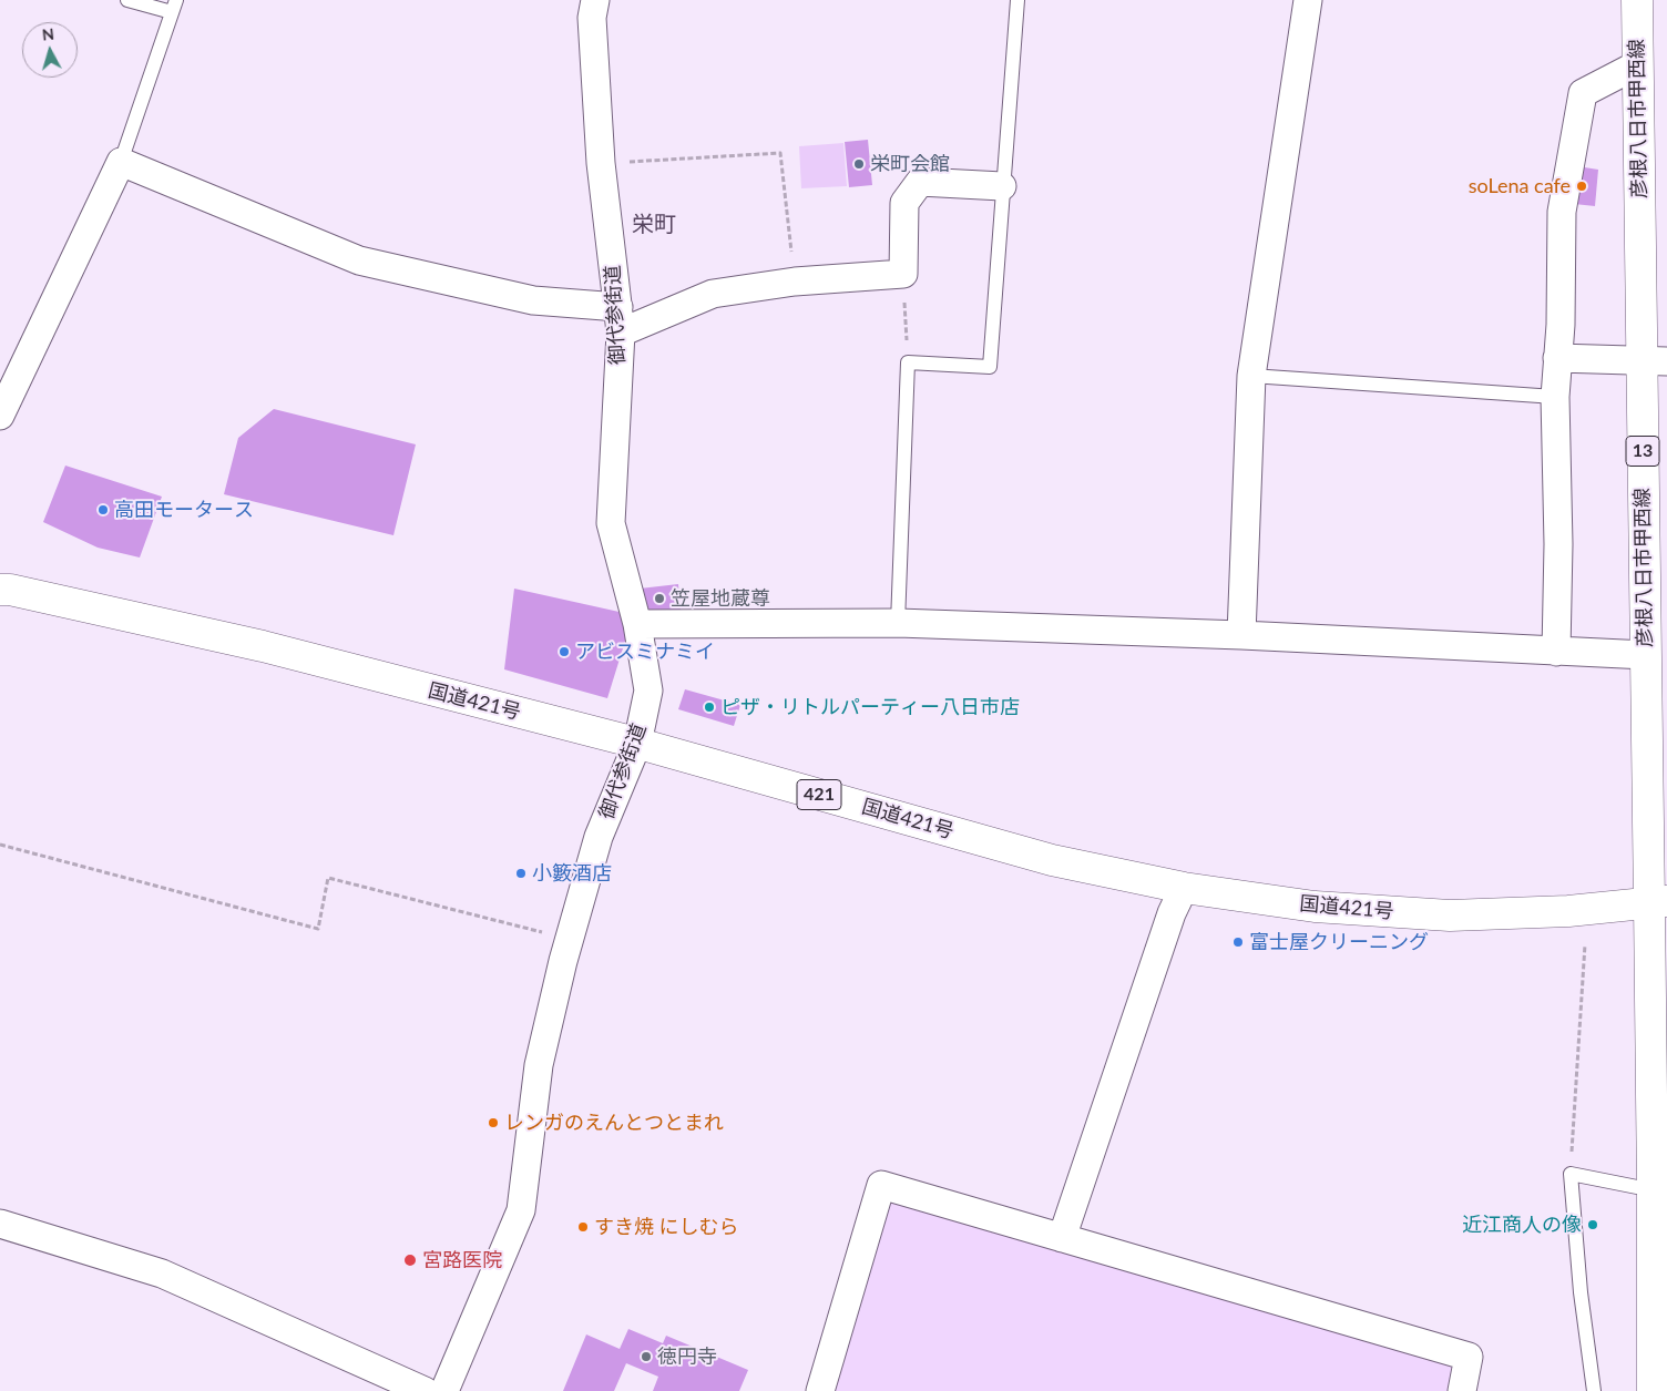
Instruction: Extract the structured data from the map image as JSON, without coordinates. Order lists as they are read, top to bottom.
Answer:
{
  "streets": {
    "main road": [
      "彦根八日市甲西線",
      "13",
      "国道421号",
      "421"
    ],
    "street": ["御代参街道"]
  },
  "crossings": [
    ["彦根八日市甲西線", "国道421号"],
    ["御代参街道", "国道421号"]
  ],
  "districts": ["栄町"],
  "places": [
    "栄町会館",
    "soLena cafe",
    "高田モータース",
    "笠屋地蔵尊",
    "アビスミナミイ",
    "ピザ・リトルパーティー八日市店",
    "小籔酒店",
    "富士屋クリーニング",
    "レンガのえんとつとまれ",
    "近江商人の像",
    "すき焼 にしむら",
    "宮路医院",
    "徳円寺"
  ],
  "north": "top"
}
